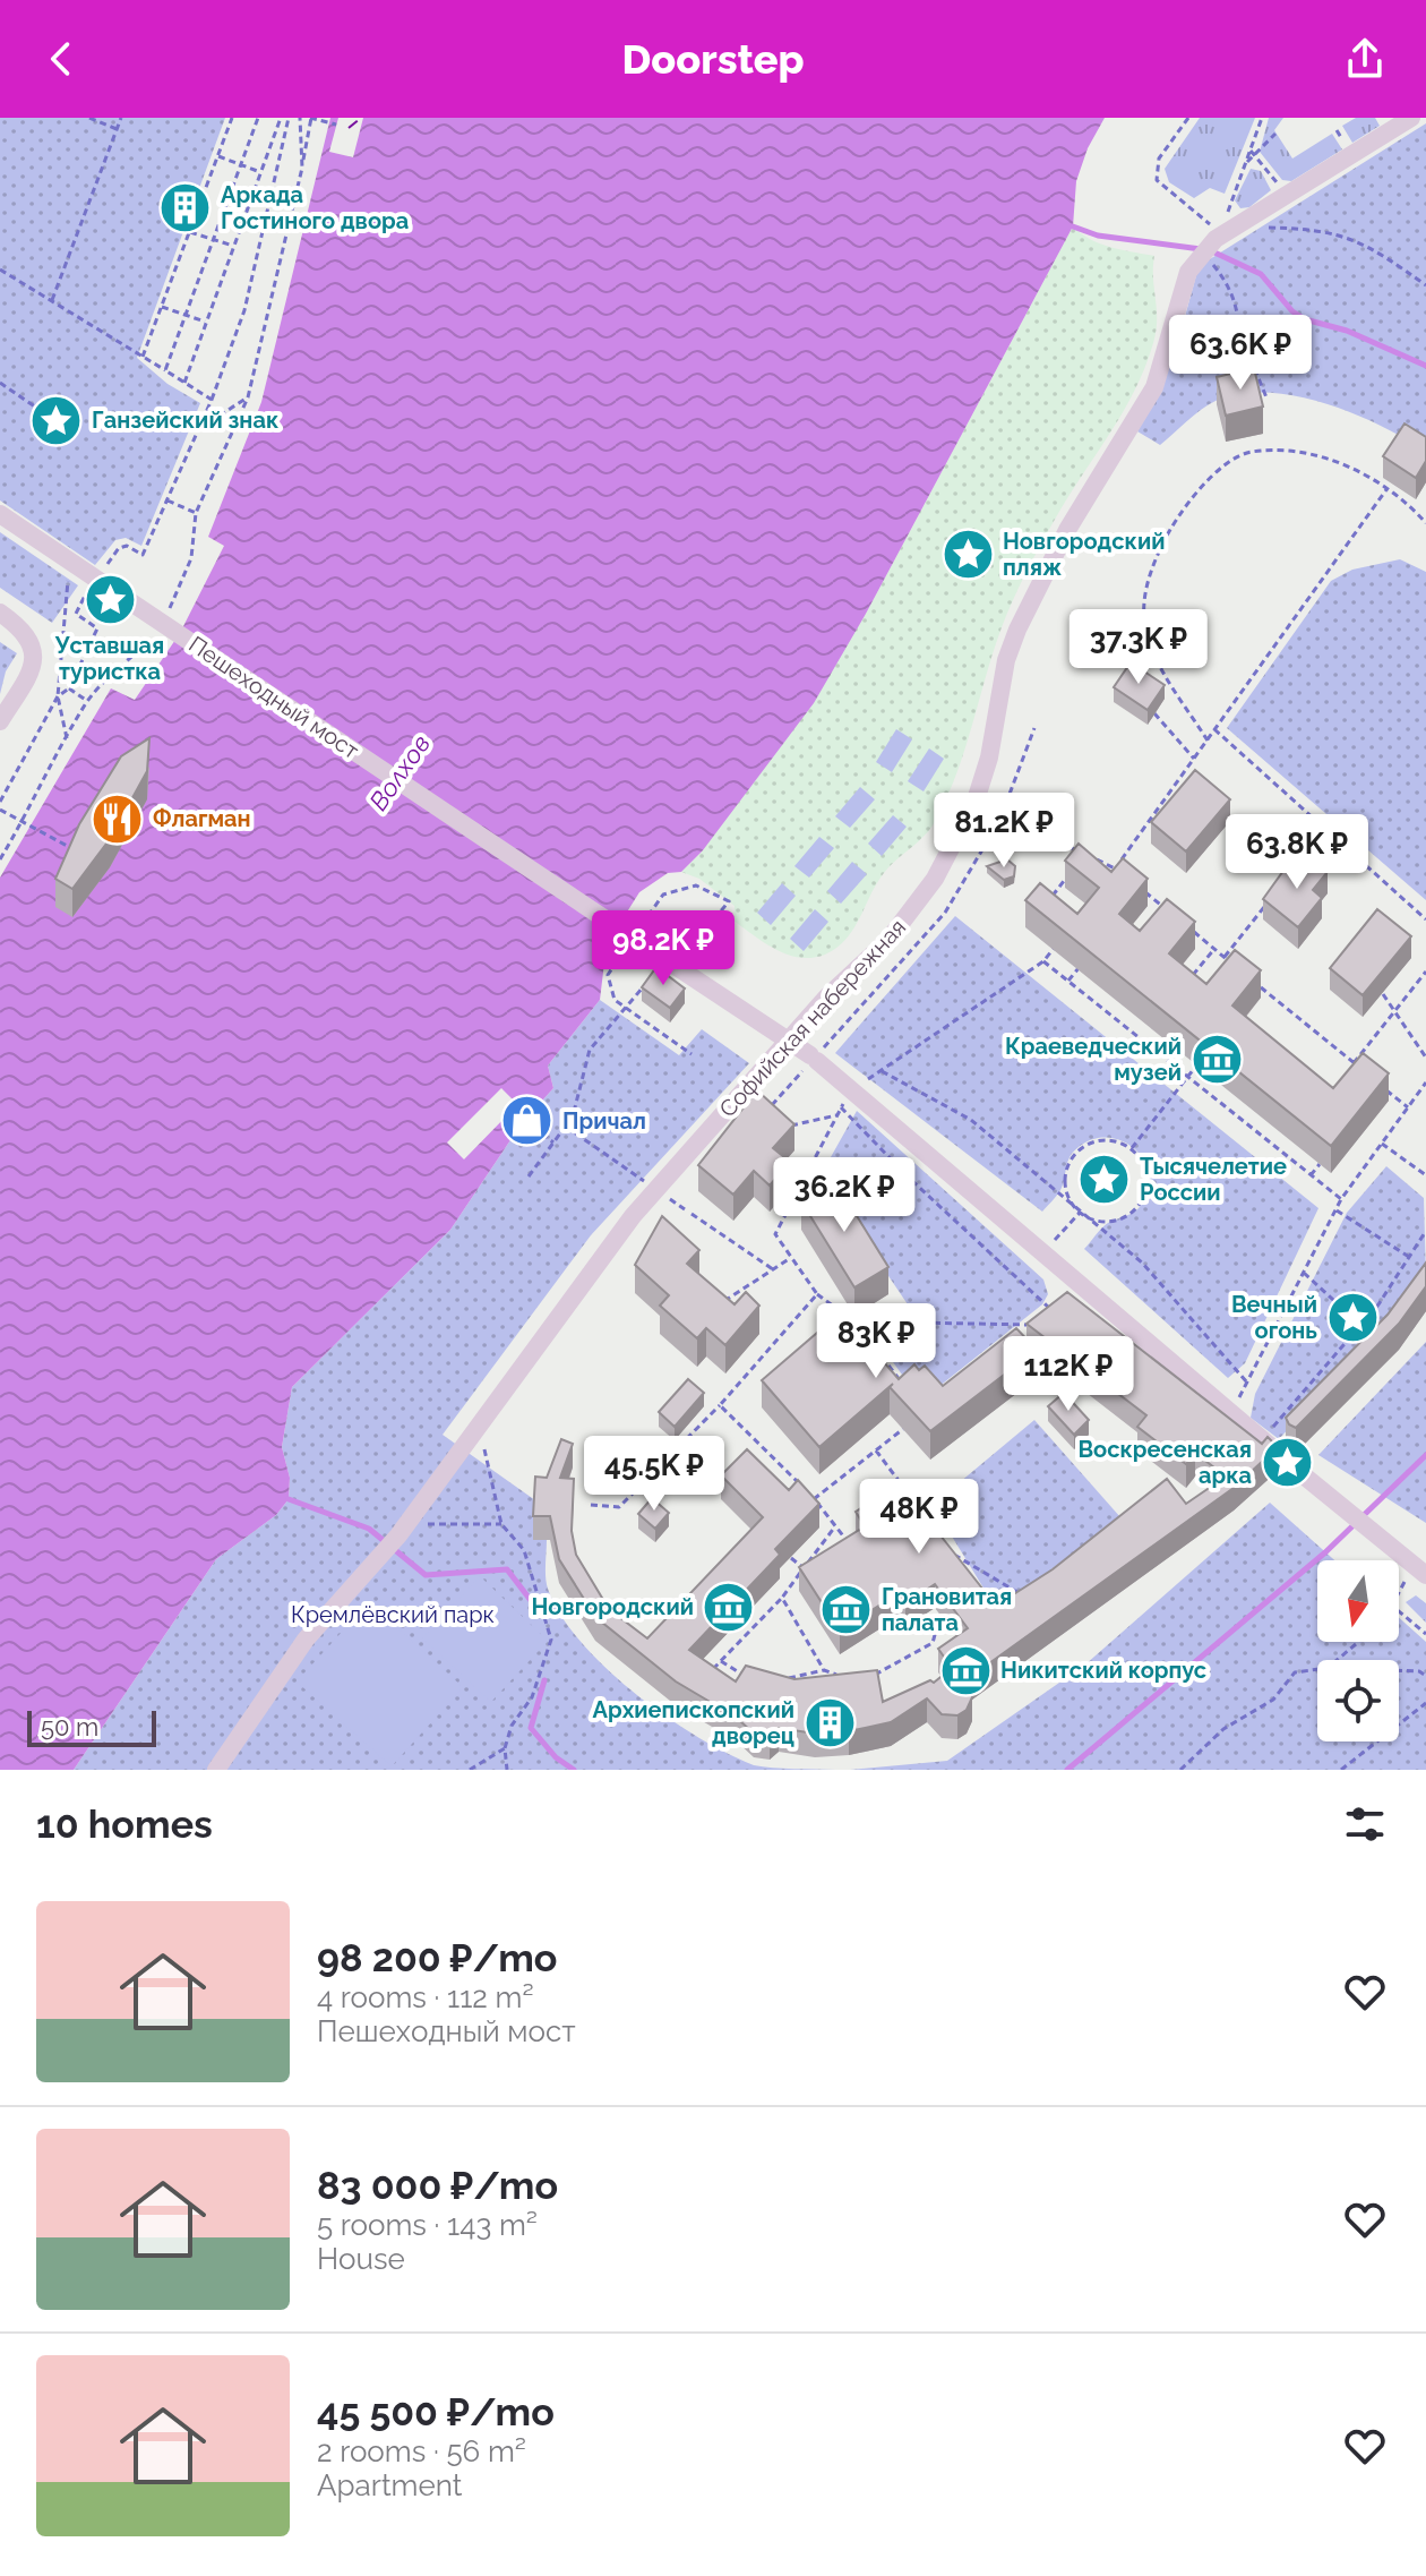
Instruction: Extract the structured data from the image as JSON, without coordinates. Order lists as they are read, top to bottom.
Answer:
{
  "streets": {
    "street": ["Пешеходный мост", "Софийская набережная"]
  },
  "crossings": [
    ["Пешеходный мост", "Софийская набережная"]
  ],
  "water": ["Волхов"],
  "parks": ["Кремлёвский парк"],
  "places": {
    "building": ["Аркада Гостиного двора", "Архиепископский дворец"],
    "place": [
      "Ганзейский знак",
      "Новгородский пляж",
      "Уставшая туристка",
      "Тысячелетие России",
      "Вечный огонь",
      "Воскресенская арка"
    ],
    "restaurant": ["Флагман"],
    "museum": [
      "Краеведческий музей",
      "Новгородский",
      "Грановитая палата",
      "Никитский корпус"
    ],
    "shop": ["Причал"]
  },
  "scale_bar": "50 m",
  "north": "bottom",
  "page": {
    "header": "Doorstep",
    "price": [
      "63.6K ₽",
      "37.3K ₽",
      "81.2K ₽",
      "63.8K ₽",
      "98.2K ₽",
      "36.2K ₽",
      "83K ₽",
      "112K ₽",
      "45.5K ₽",
      "48K ₽"
    ],
    "scale": "50 m",
    "heading": "10 homes",
    "list": [
      {
        "name": "98 200 ₽/mo",
        "note": "4 rooms · 112 m² · Пешеходный мост"
      },
      {
        "name": "83 000 ₽/mo",
        "note": "5 rooms · 143 m² · House"
      },
      {
        "name": "45 500 ₽/mo",
        "note": "2 rooms · 56 m² · Apartment"
      }
    ]
  }
}
